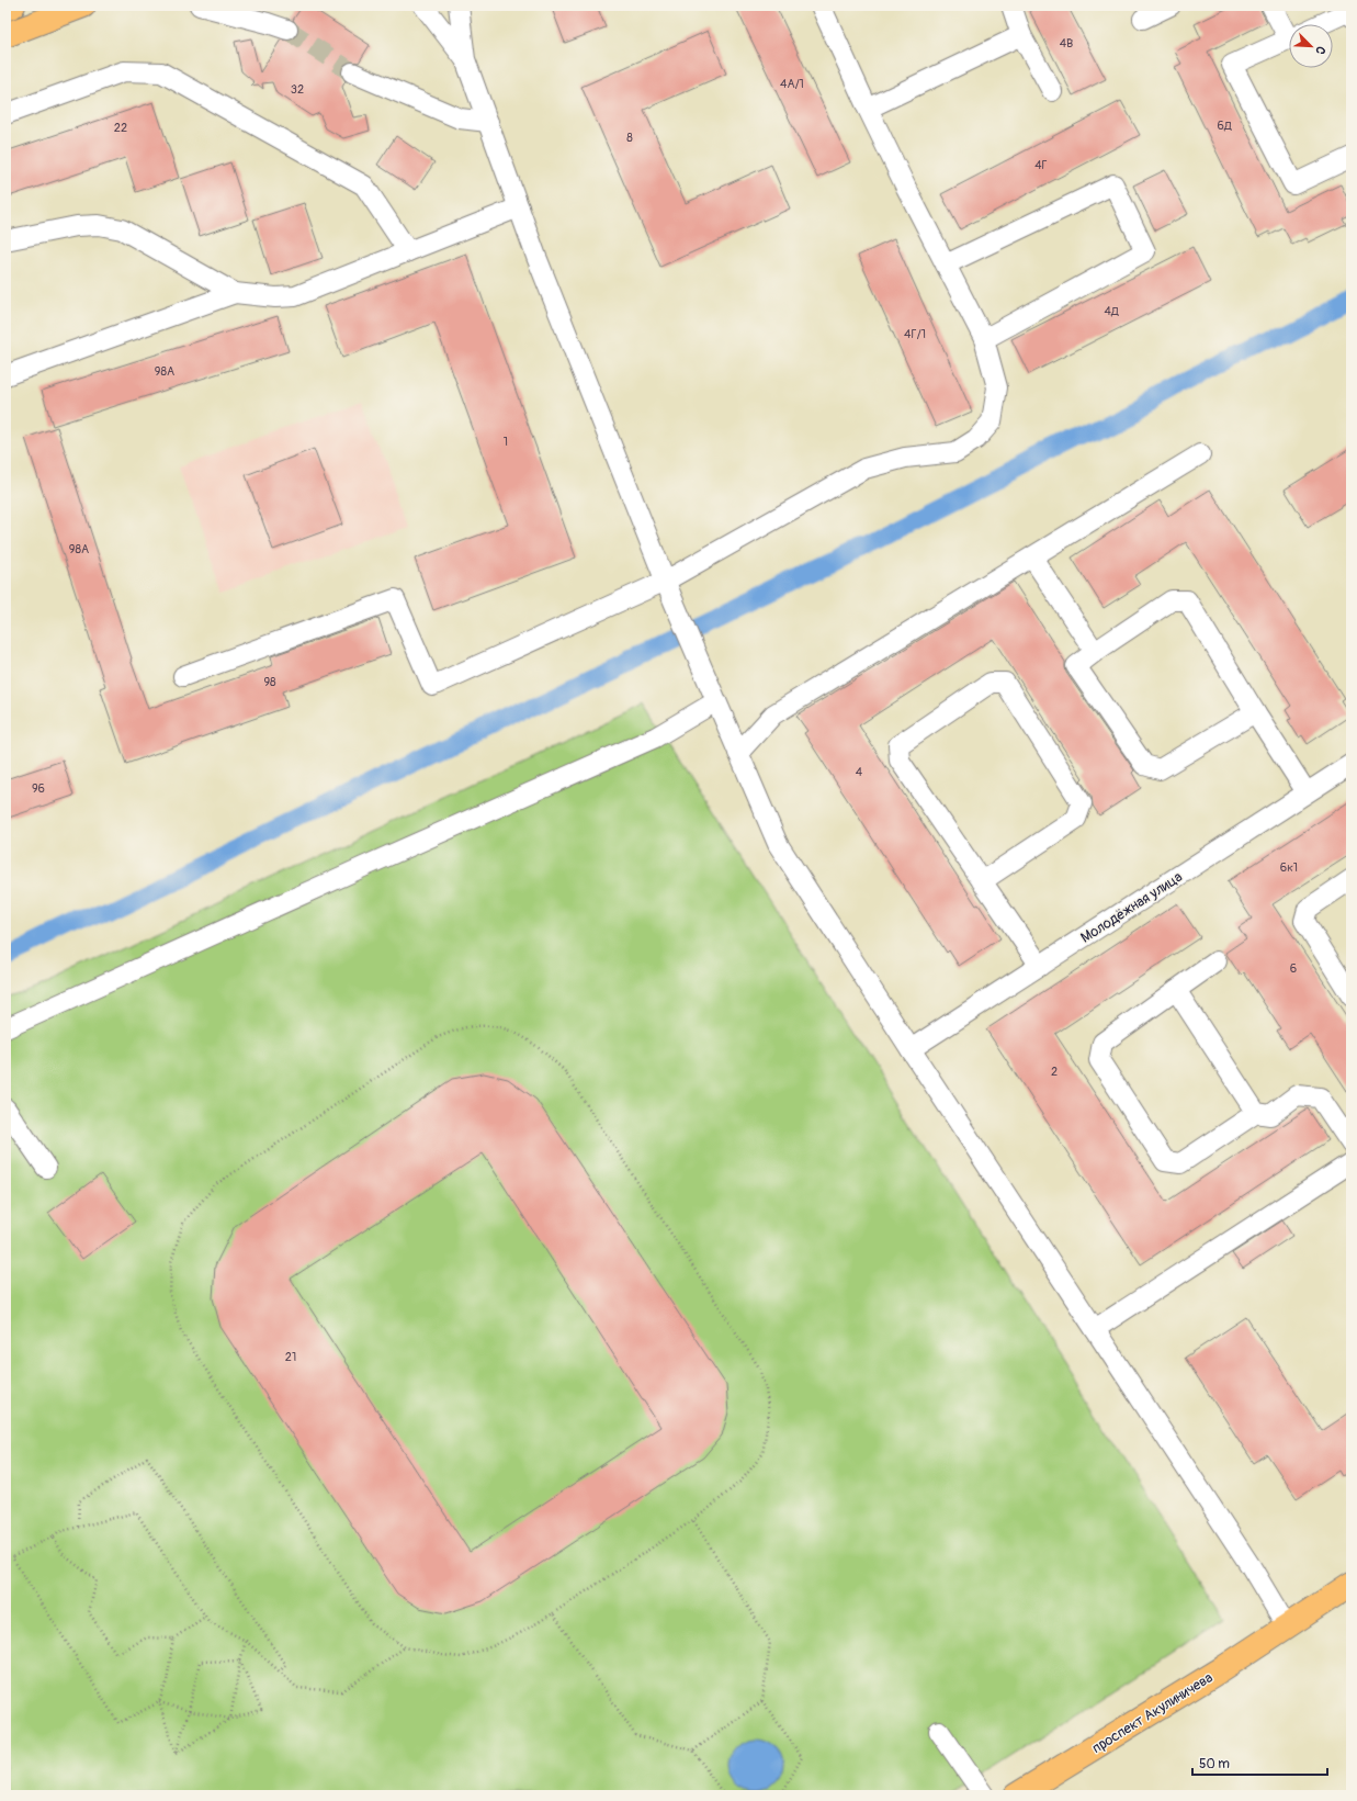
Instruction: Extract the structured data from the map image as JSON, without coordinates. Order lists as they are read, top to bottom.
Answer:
{
  "streets": {
    "main road": ["проспект Акулиничева"],
    "street": ["Молодёжная улица"]
  },
  "house_numbers": [
    "4В",
    "4А/1",
    "32",
    "6Д",
    "22",
    "8",
    "4Г",
    "4Д",
    "4Г/1",
    "98А",
    "1",
    "98А",
    "98",
    "4",
    "96",
    "6к1",
    "6",
    "2",
    "21"
  ],
  "scale_bar": "50 m",
  "north": "bottom right"
}
